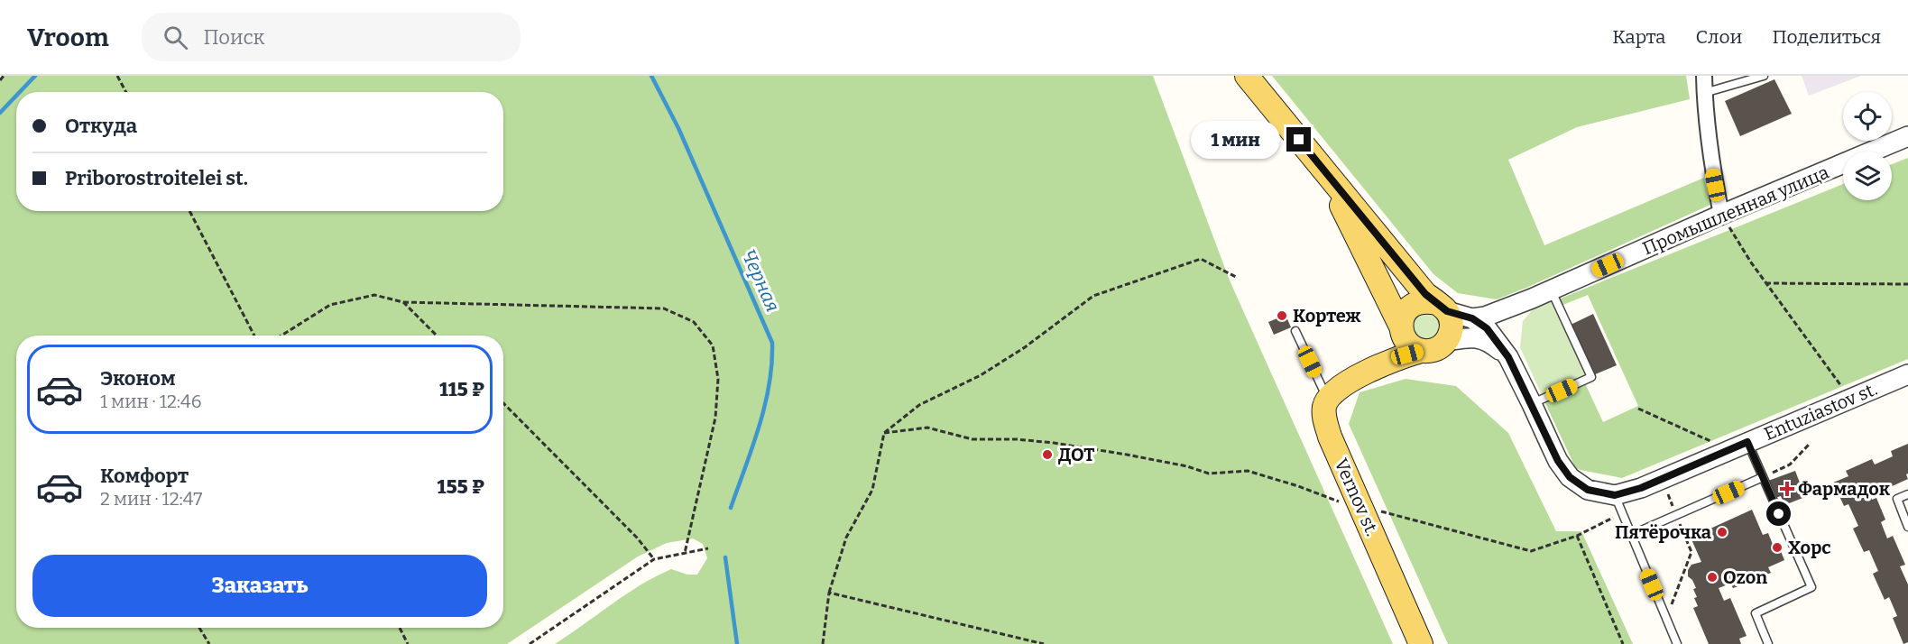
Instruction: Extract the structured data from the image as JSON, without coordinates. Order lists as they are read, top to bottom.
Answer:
{
  "streets": {
    "main road": ["Vernov st."],
    "street": ["Промышленная улица", "Entuziastov st."]
  },
  "water": ["Черная"],
  "places": {
    "other": [
      "Кортеж",
      "ДОТ",
      "Пятёрочка",
      "Хорс",
      "Ozon"
    ],
    "health": ["Фармадок"]
  },
  "page": {
    "header": "Vroom",
    "search": "Поиск",
    "nav": ["Карта", "Слои", "Поделиться"],
    "banner": ["Откуда", "Priborostroitelei st."],
    "bubble": "1 мин",
    "list": [
      {
        "name": "Эконом",
        "note": "1 мин · 12:46",
        "value": "115 ₽"
      },
      {
        "name": "Комфорт",
        "note": "2 мин · 12:47",
        "value": "155 ₽"
      }
    ],
    "buttons": "Заказать"
  }
}
